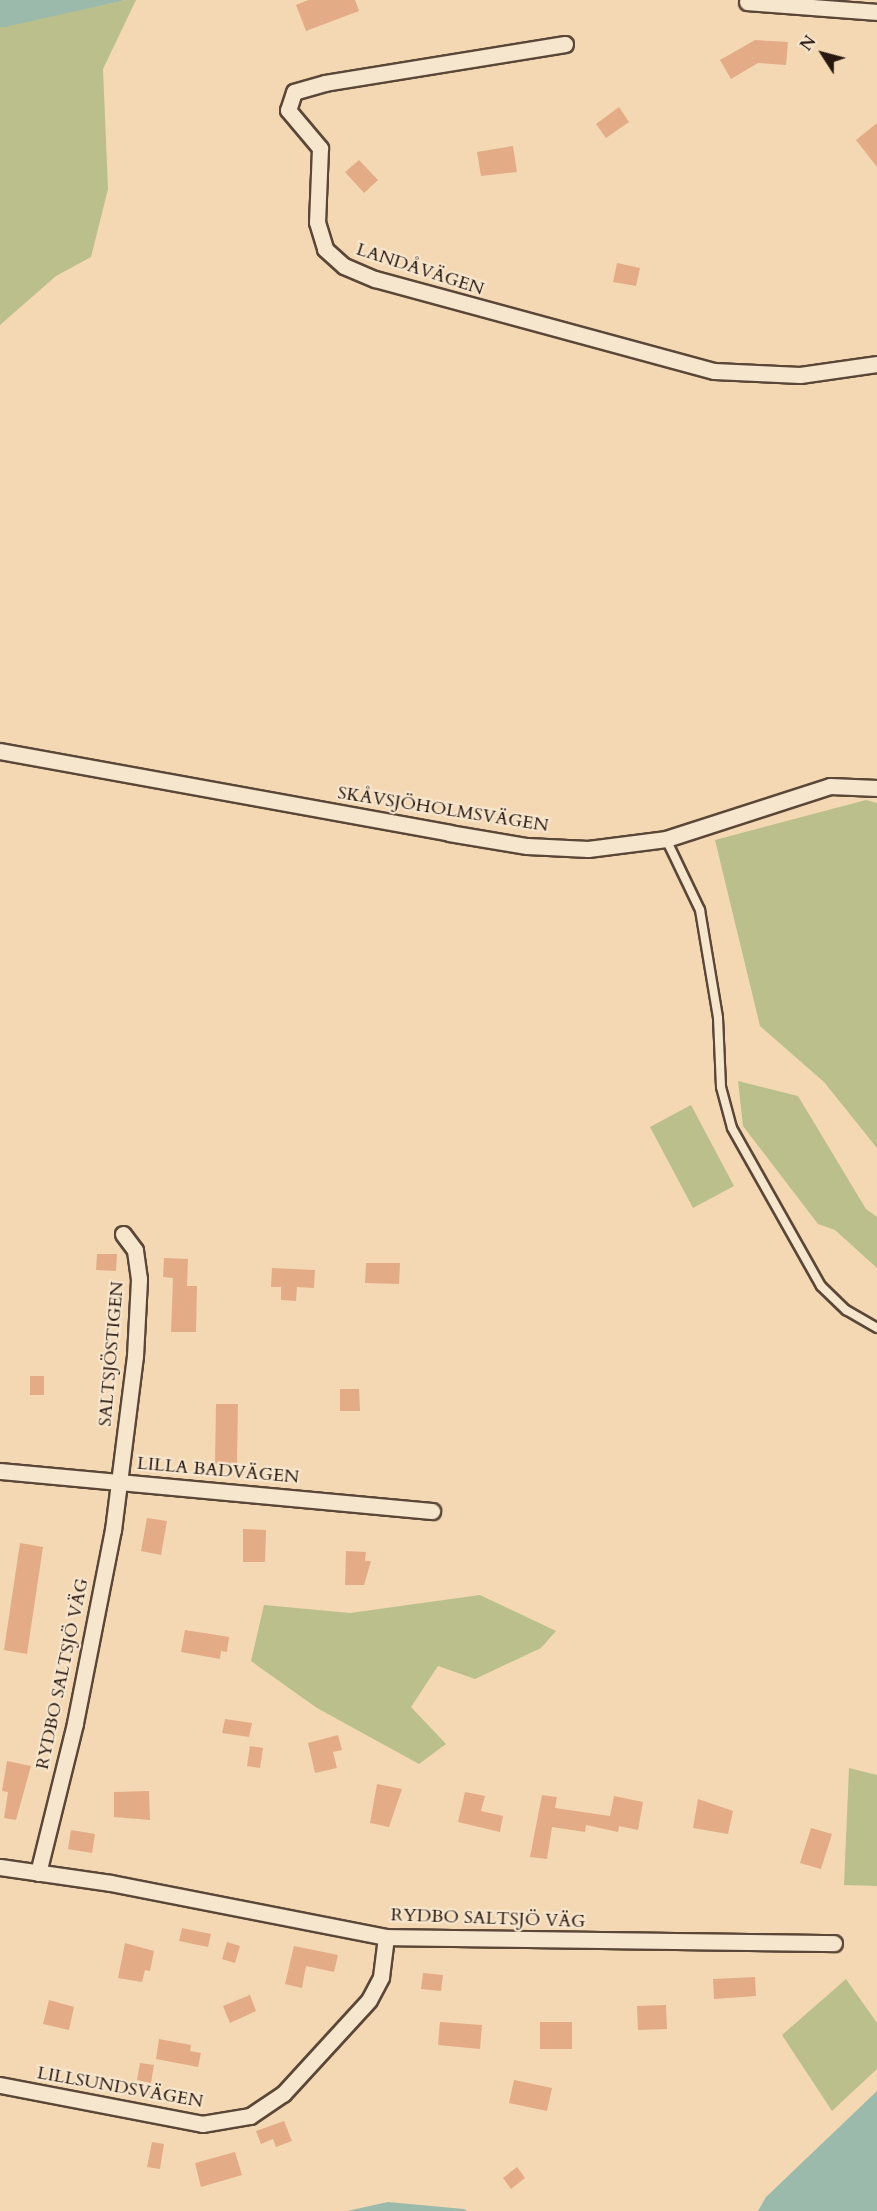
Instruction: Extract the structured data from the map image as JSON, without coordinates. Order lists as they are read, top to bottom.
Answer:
{
  "streets": {
    "street": [
      "LANDÅVÄGEN",
      "SKÅVSJÖHOLMSVÄGEN",
      "SALTSJÖSTIGEN",
      "LILLA BADVÄGEN",
      "RYDBO SALTSJÖ VÄG",
      "LILLSUNDSVÄGEN"
    ]
  },
  "crossings": [
    ["SALTSJÖSTIGEN", "LILLA BADVÄGEN"],
    ["SALTSJÖSTIGEN", "RYDBO SALTSJÖ VÄG"],
    ["LILLA BADVÄGEN", "RYDBO SALTSJÖ VÄG"],
    ["RYDBO SALTSJÖ VÄG", "LILLSUNDSVÄGEN"]
  ],
  "north": "top left"
}
